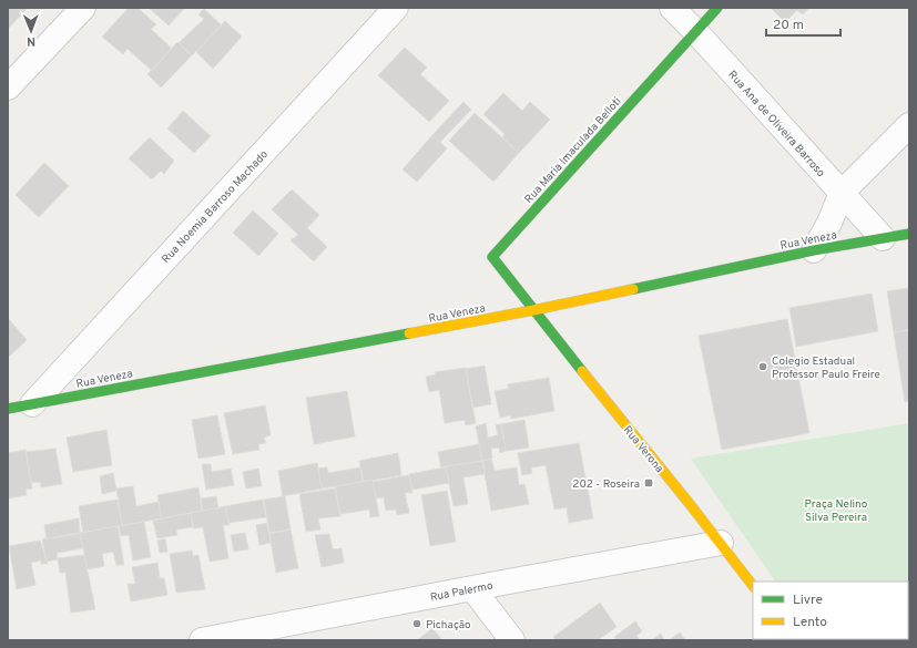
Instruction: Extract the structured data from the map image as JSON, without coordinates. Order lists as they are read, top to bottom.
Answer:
{
  "streets": {
    "street": [
      "Rua Ana de Oliveira Barroso",
      "Rua Maria Imaculada Belloti",
      "Rua Noemia Barroso Machado",
      "Rua Veneza",
      "Rua Verona",
      "Rua Palermo"
    ]
  },
  "crossings": [
    ["Rua Ana de Oliveira Barroso", "Rua Maria Imaculada Belloti"],
    ["Rua Ana de Oliveira Barroso", "Rua Veneza"],
    ["Rua Maria Imaculada Belloti", "Rua Veneza"],
    ["Rua Maria Imaculada Belloti", "Rua Verona"],
    ["Rua Noemia Barroso Machado", "Rua Veneza"],
    ["Rua Veneza", "Rua Verona"],
    ["Rua Verona", "Rua Palermo"]
  ],
  "parks": ["Praça Nelino Silva Pereira"],
  "places": {
    "other": ["Colegio Estadual Professor Paulo Freire", "Pichação"],
    "transit": ["202 - Roseira"]
  },
  "legend": ["Livre", "Lento"],
  "scale_bar": "20 m",
  "north": "bottom"
}
